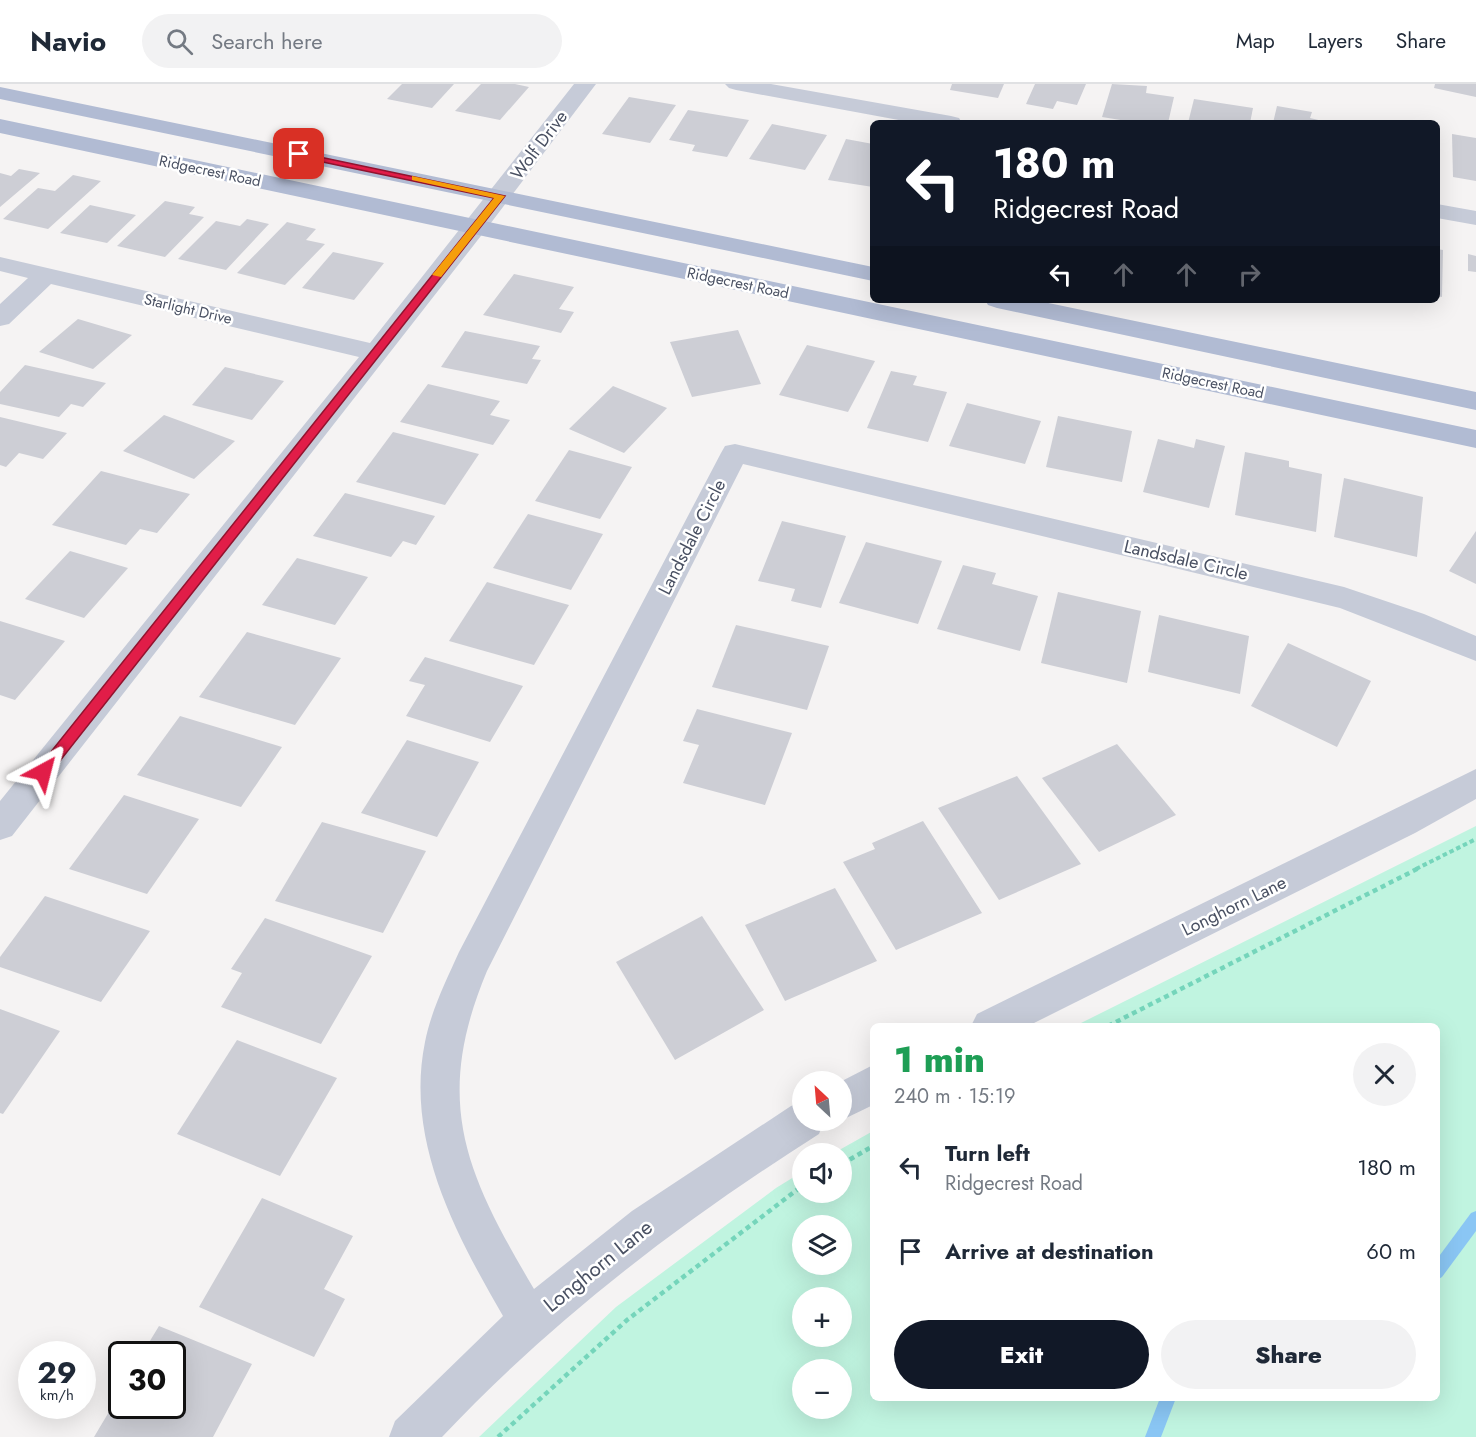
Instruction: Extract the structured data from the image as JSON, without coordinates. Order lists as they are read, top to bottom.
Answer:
{
  "streets": {
    "main road": ["Ridgecrest Road"],
    "street": [
      "Wolf Drive",
      "Starlight Drive",
      "Landsdale Circle",
      "Longhorn Lane"
    ]
  },
  "crossings": [
    ["Wolf Drive", "Ridgecrest Road"],
    ["Wolf Drive", "Starlight Drive"],
    ["Landsdale Circle", "Longhorn Lane"]
  ],
  "north": "top left",
  "page": {
    "header": "Navio",
    "search": "Search here",
    "nav": ["Map", "Layers", "Share"],
    "turn": ["180 m", "Ridgecrest Road"],
    "heading": ["1 min", "240 m · 15:19"],
    "map_buttons": ["+", "−"],
    "list": [
      {
        "name": "Turn left",
        "note": "Ridgecrest Road",
        "value": "180 m"
      },
      {
        "name": "Arrive at destination",
        "value": "60 m"
      }
    ],
    "buttons": ["Exit", "Share"],
    "speed": "29 km/h",
    "limit": "30"
  }
}
